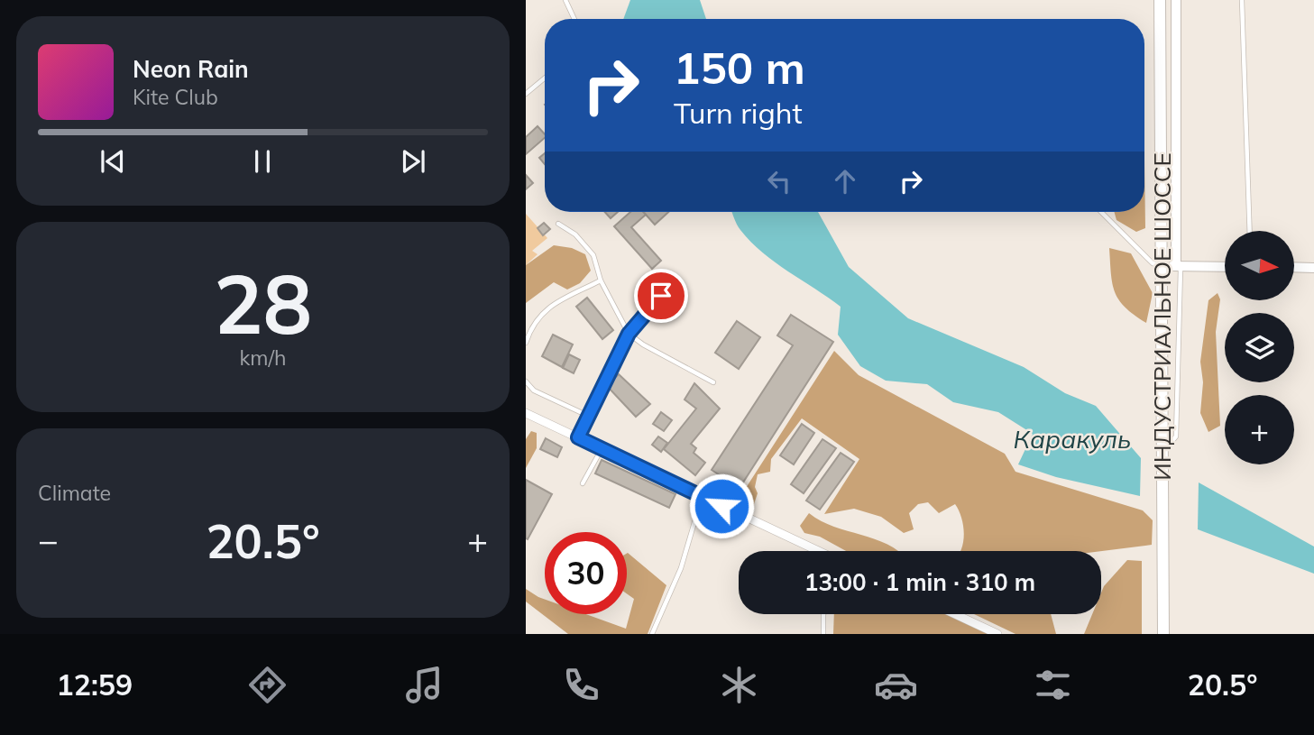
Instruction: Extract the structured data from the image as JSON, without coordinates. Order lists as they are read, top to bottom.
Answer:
{
  "streets": {
    "main road": ["ИНДУСТРИАЛЬНОЕ ШОССЕ"]
  },
  "water": ["Каракуль"],
  "north": "right",
  "page": {
    "turn": ["150 m", "Turn right"],
    "song": ["Neon Rain", "Kite Club"],
    "tile": [
      ["28", "km/h"],
      "Climate"
    ],
    "map_buttons": "+",
    "heat": ["−", "20.5°", "+"],
    "limit": "30",
    "trip": "13:00 · 1 min · 310 m",
    "tabs": ["12:59", "20.5°"]
  }
}
